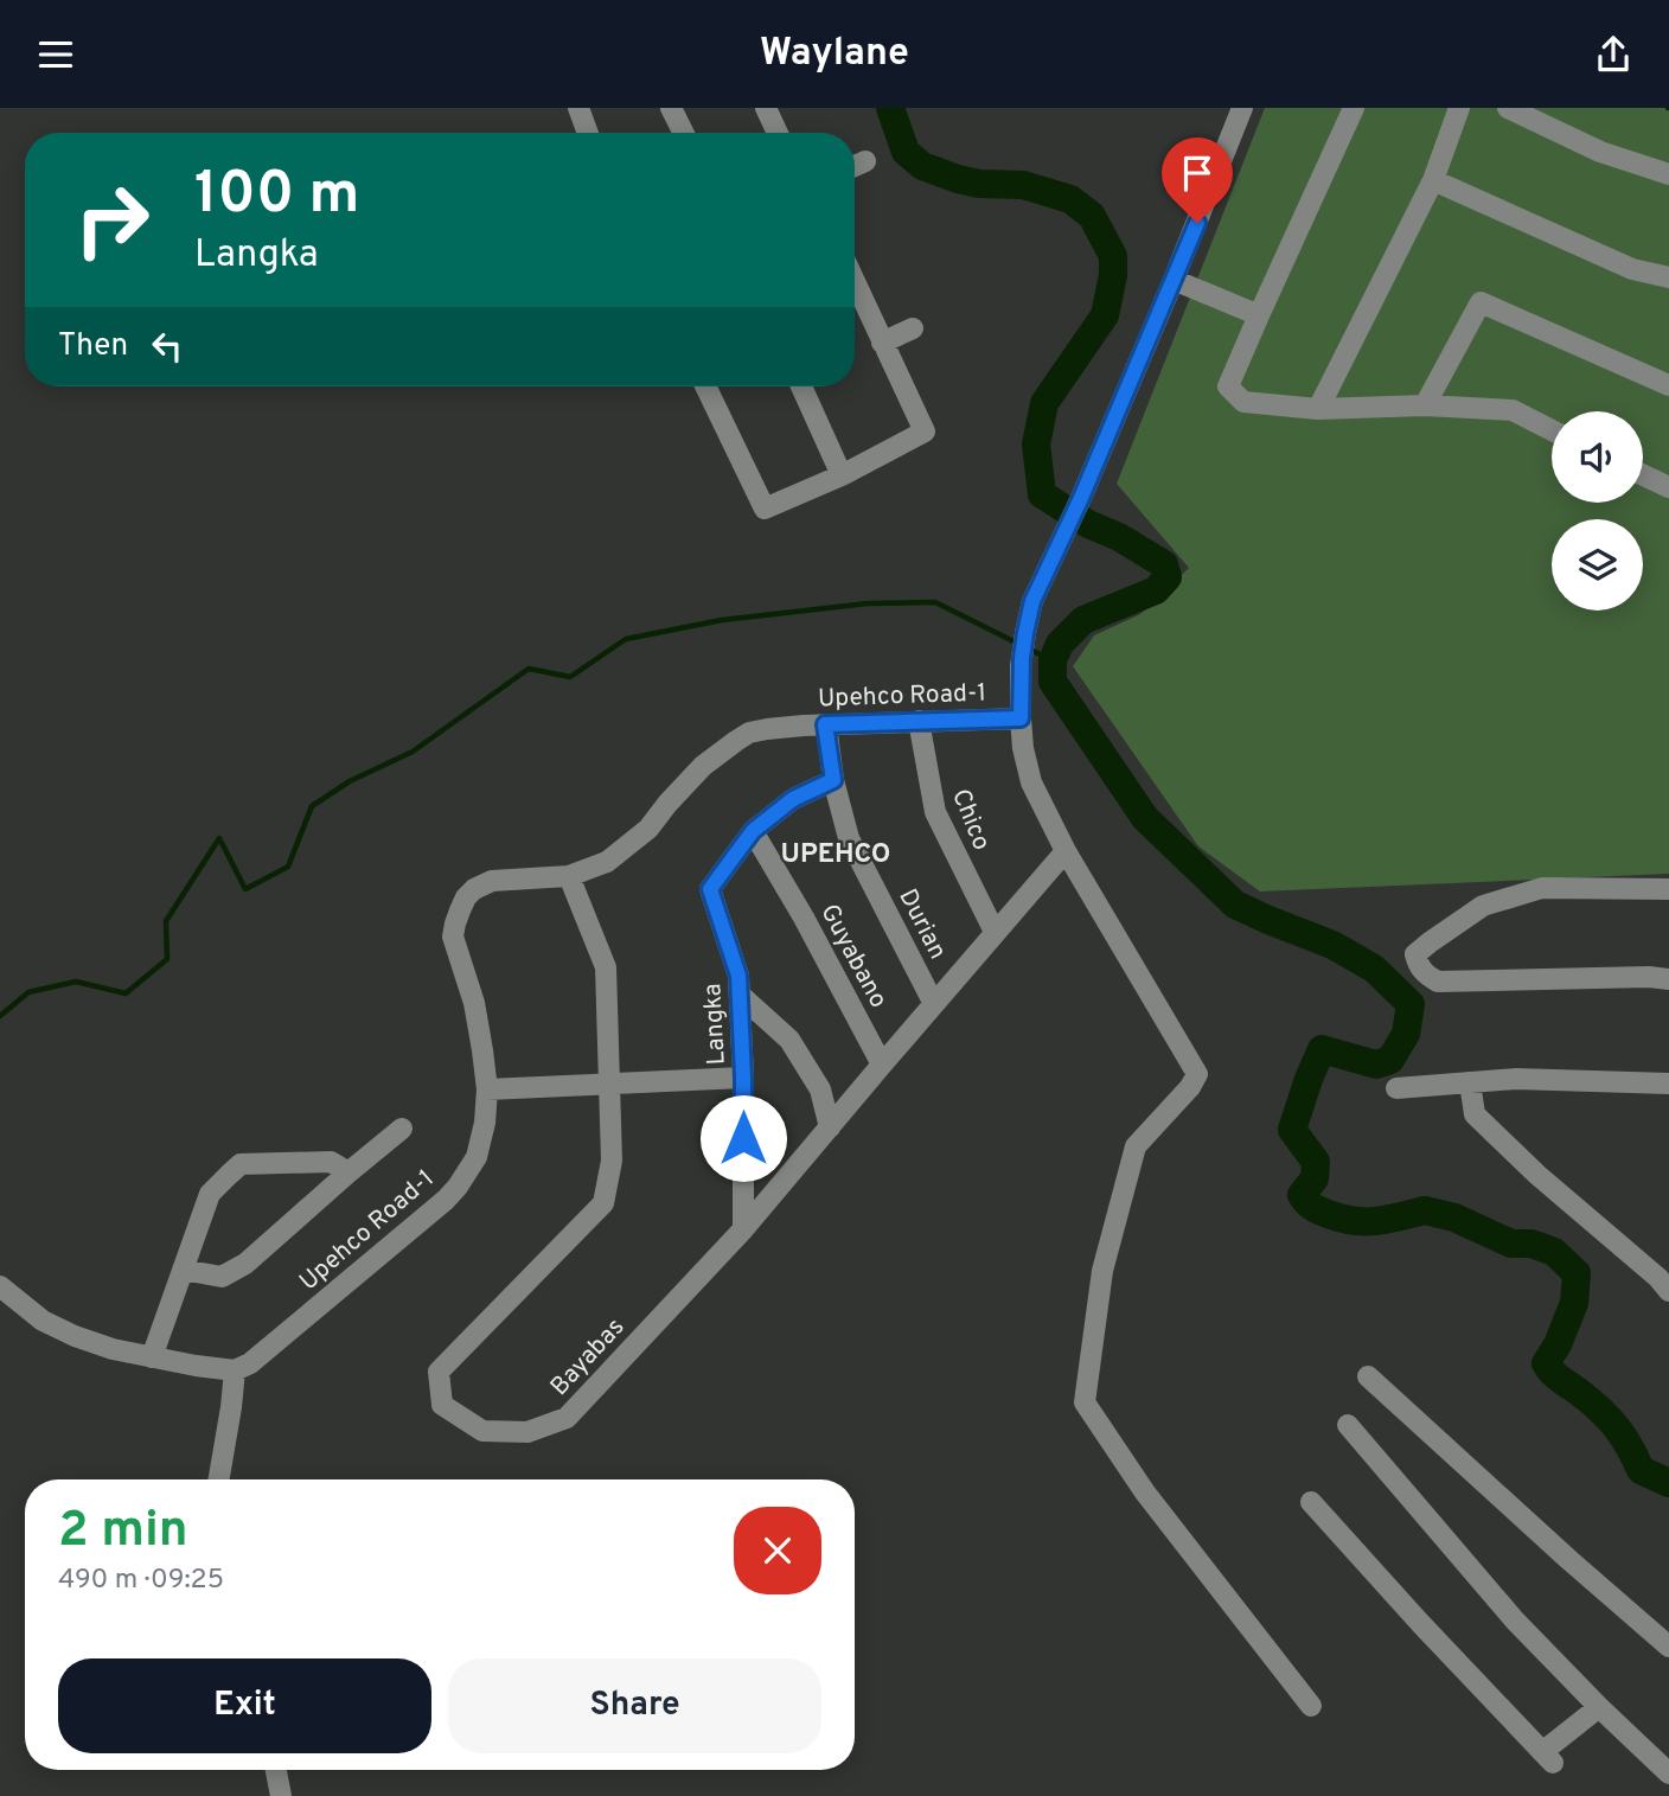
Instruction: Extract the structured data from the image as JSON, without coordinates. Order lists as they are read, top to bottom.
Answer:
{
  "streets": {
    "street": [
      "Upehco Road-1",
      "Chico",
      "Durian",
      "Guyabano",
      "Langka",
      "Bayabas"
    ]
  },
  "crossings": [
    ["Upehco Road-1", "Chico"],
    ["Upehco Road-1", "Durian"],
    ["Upehco Road-1", "Bayabas"],
    ["Chico", "Bayabas"],
    ["Durian", "Langka"],
    ["Durian", "Bayabas"],
    ["Guyabano", "Langka"],
    ["Guyabano", "Bayabas"],
    ["Langka", "Bayabas"]
  ],
  "districts": ["UPEHCO"],
  "page": {
    "header": "Waylane",
    "turn": ["100 m", "Langka"],
    "then": "Then",
    "heading": ["2 min", "490 m · 09:25"],
    "buttons": ["Exit", "Share"]
  }
}
